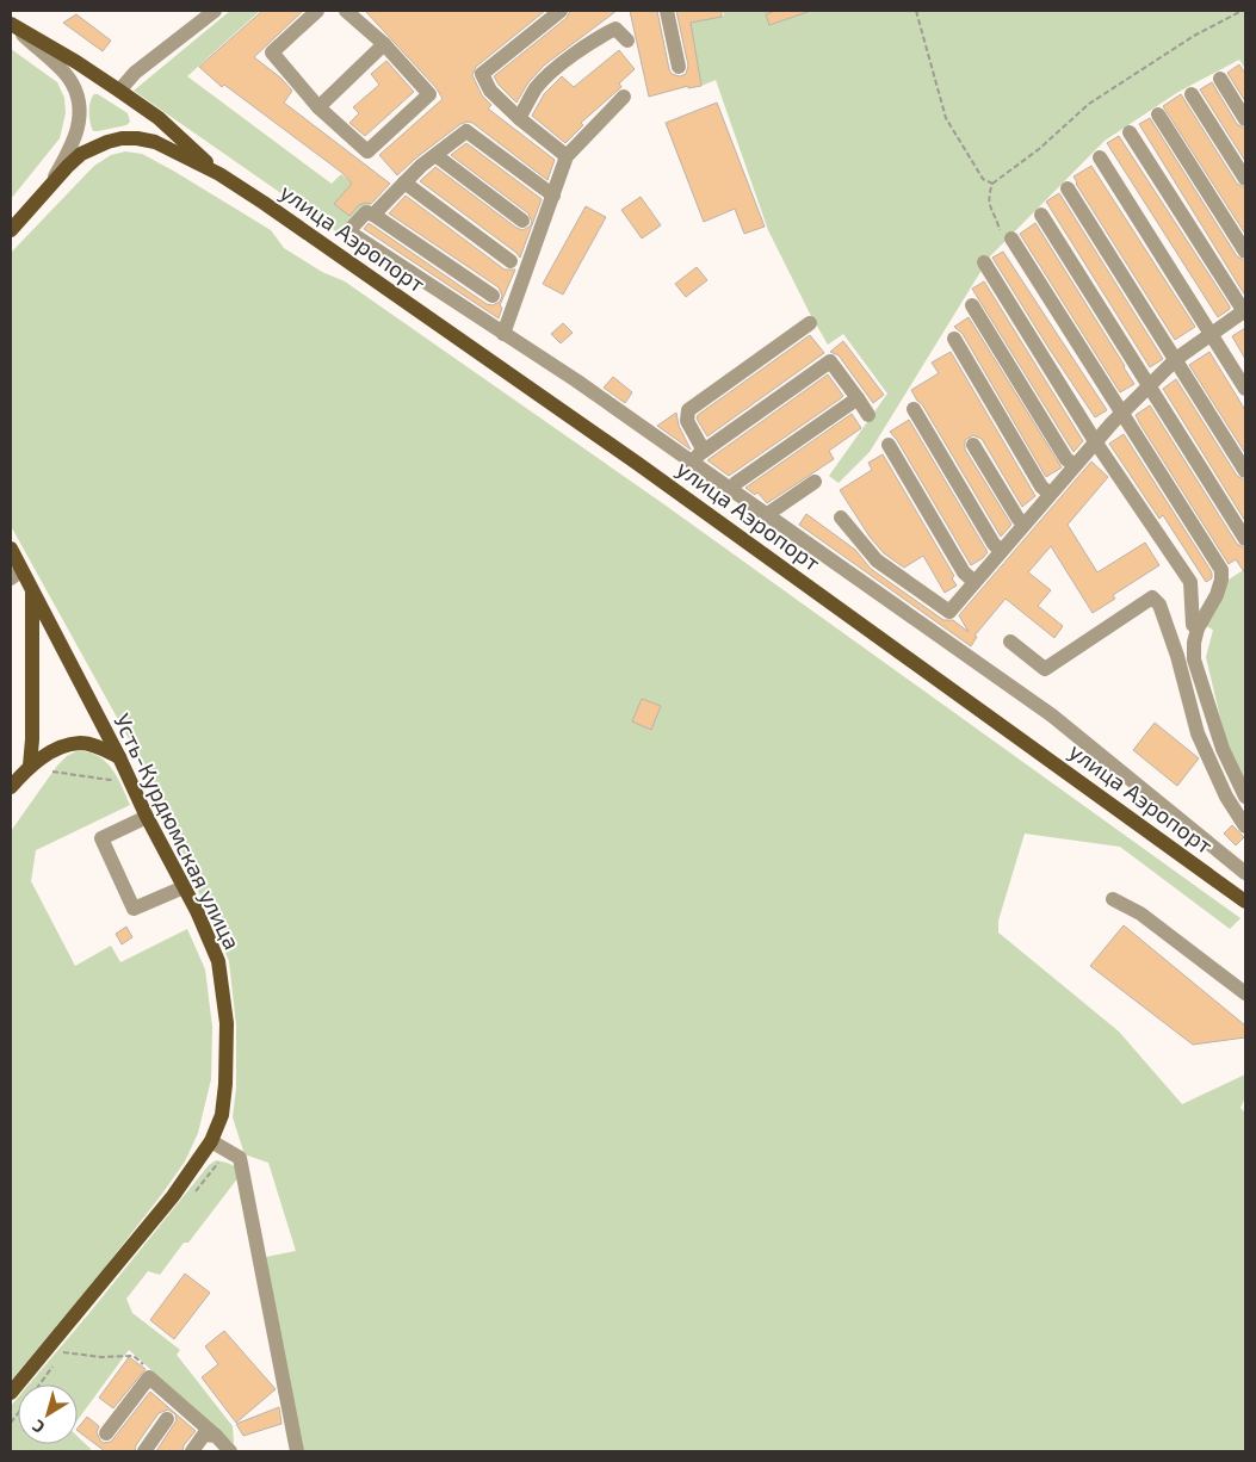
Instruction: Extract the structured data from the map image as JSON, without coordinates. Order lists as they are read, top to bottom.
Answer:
{
  "streets": {
    "main road": ["улица Аэропорт", "Усть-Курдюмская улица"]
  },
  "north": "bottom left"
}
